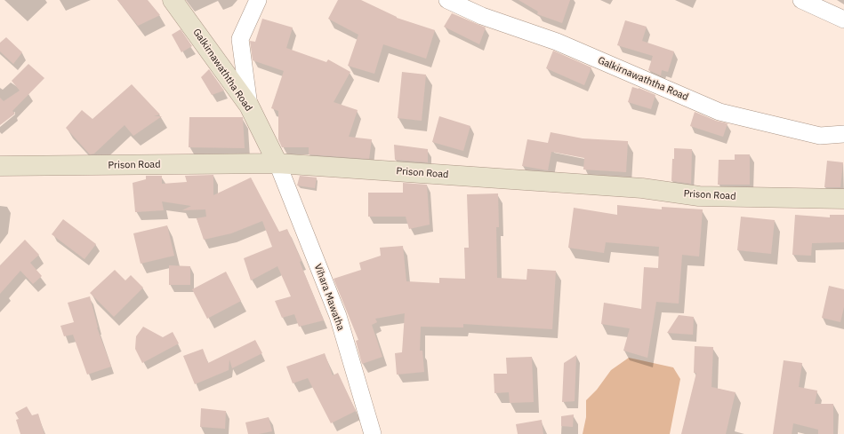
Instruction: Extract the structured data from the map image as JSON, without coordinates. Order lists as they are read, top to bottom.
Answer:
{
  "streets": {
    "street": ["Galkirnawaththa Road", "Prison Road", "Vihara Mawatha"]
  },
  "crossings": [
    ["Galkirnawaththa Road", "Prison Road"],
    ["Galkirnawaththa Road", "Vihara Mawatha"],
    ["Prison Road", "Vihara Mawatha"]
  ]
}
